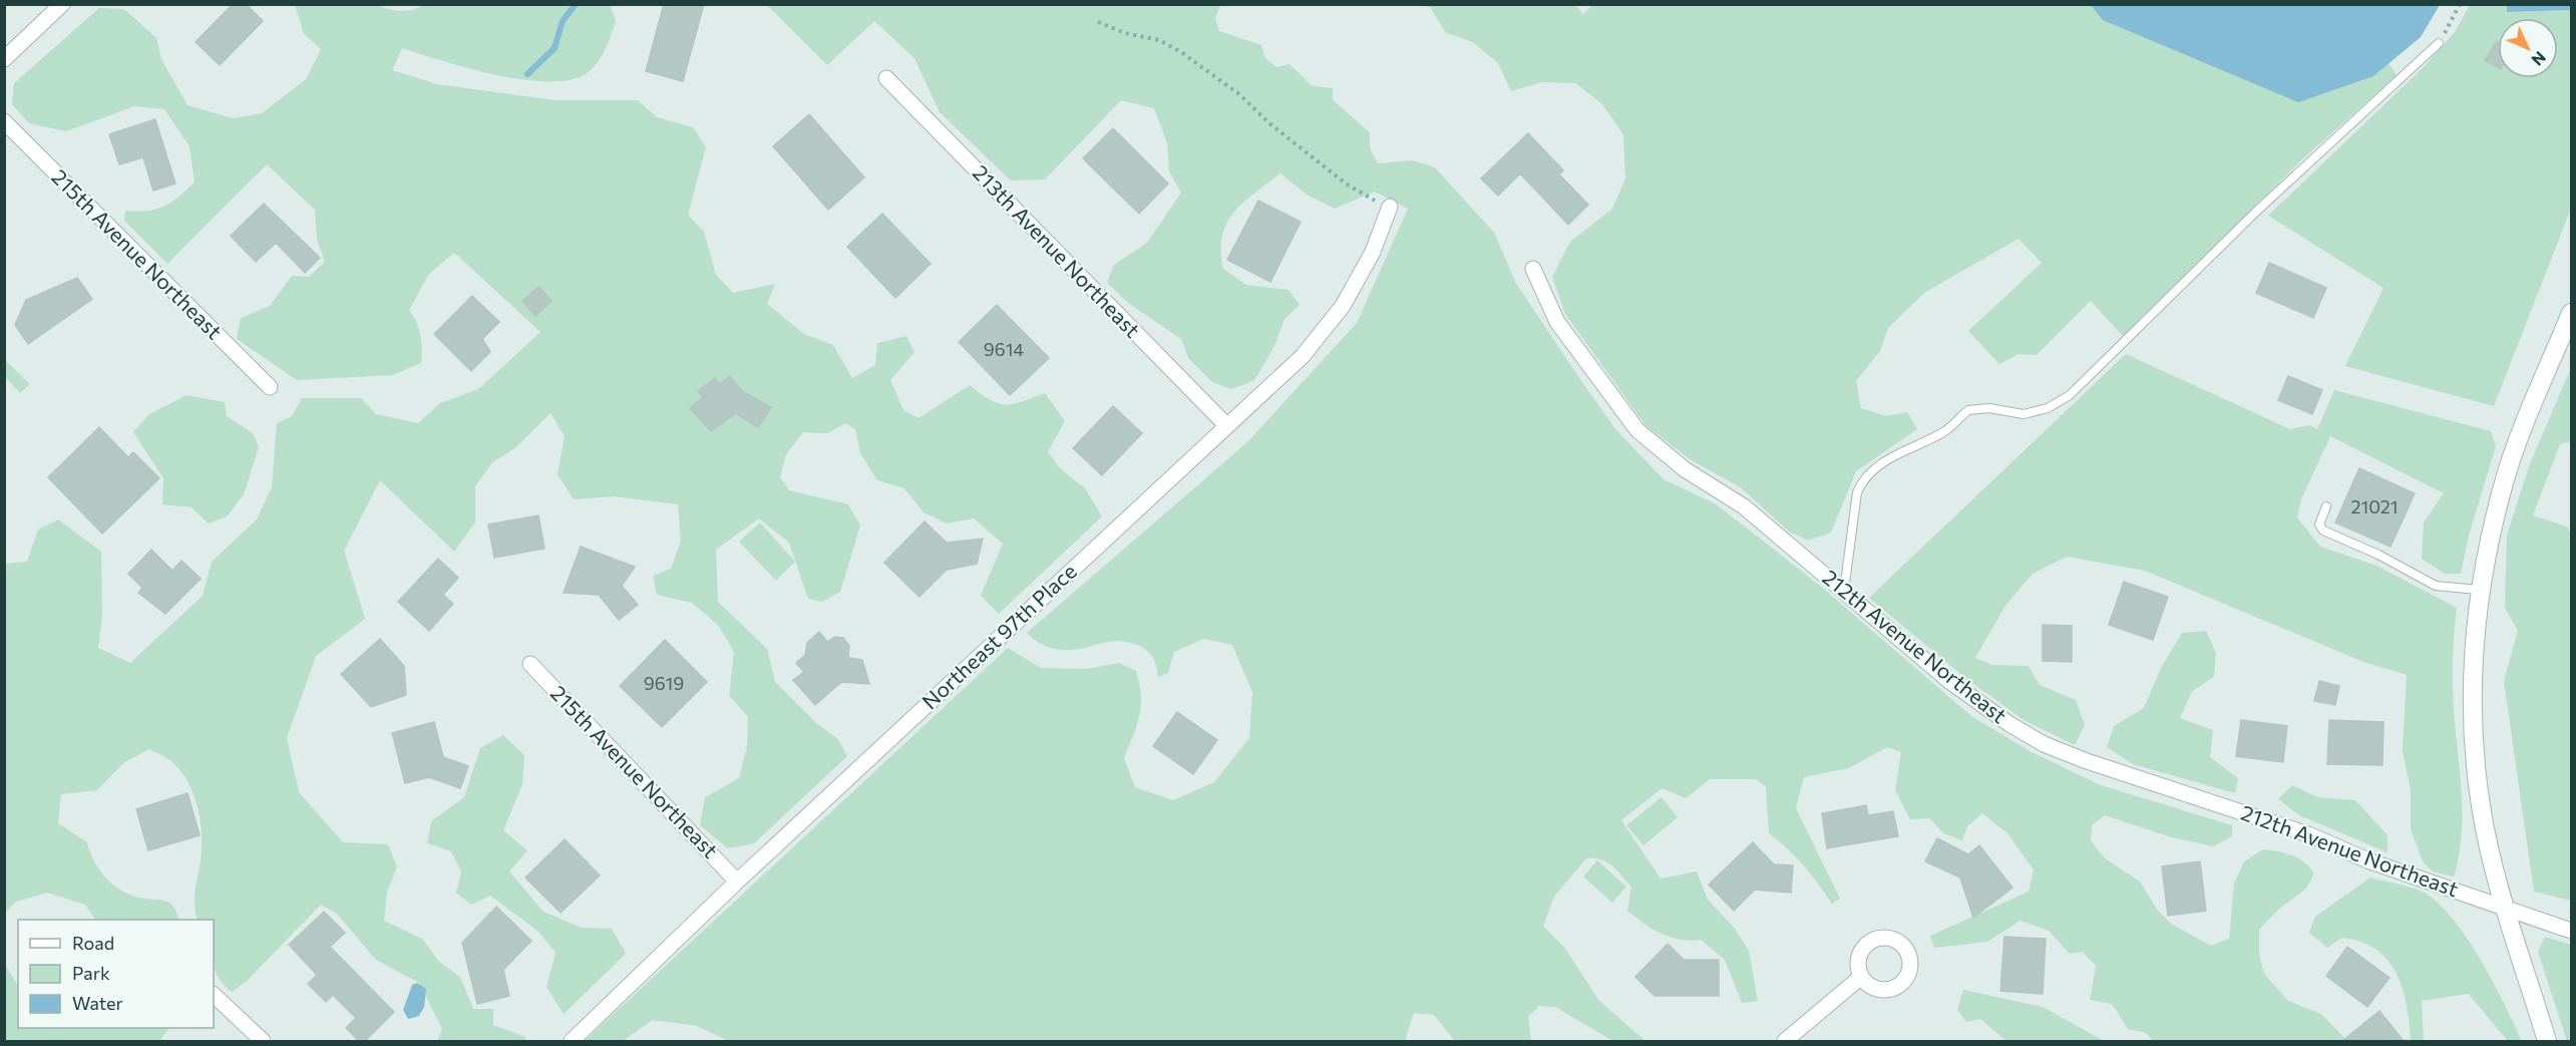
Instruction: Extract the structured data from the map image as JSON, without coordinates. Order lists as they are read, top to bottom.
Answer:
{
  "streets": {
    "street": [
      "213th Avenue Northeast",
      "215th Avenue Northeast",
      "Northeast 97th Place",
      "212th Avenue Northeast"
    ]
  },
  "crossings": [
    ["213th Avenue Northeast", "Northeast 97th Place"],
    ["215th Avenue Northeast", "Northeast 97th Place"]
  ],
  "house_numbers": ["9614", "21021", "9619"],
  "legend": ["Road", "Park", "Water"],
  "north": "bottom right"
}
